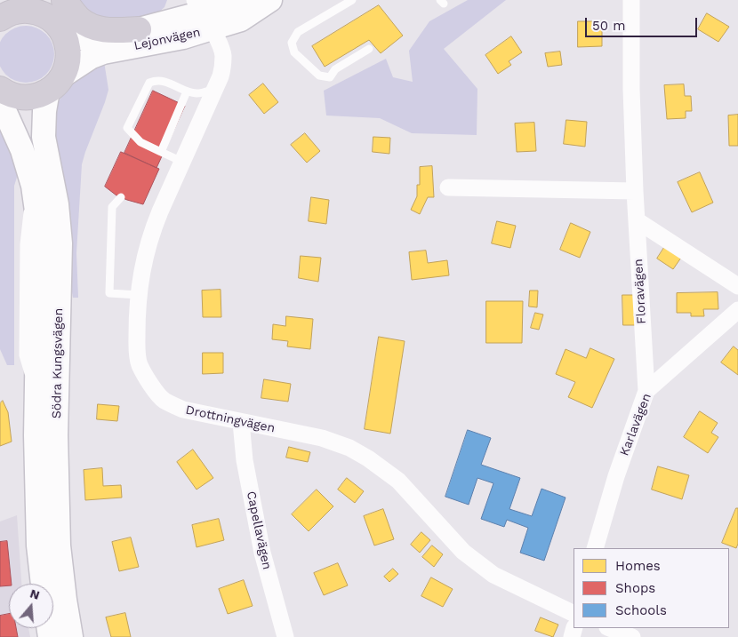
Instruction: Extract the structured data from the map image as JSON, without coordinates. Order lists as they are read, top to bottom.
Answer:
{
  "streets": {
    "main road": ["Lejonvägen", "Södra Kungsvägen"],
    "street": [
      "Floravägen",
      "Drottningvägen",
      "Karlavägen",
      "Capellavägen"
    ]
  },
  "crossings": [
    ["Lejonvägen", "Södra Kungsvägen"],
    ["Lejonvägen", "Drottningvägen"],
    ["Floravägen", "Karlavägen"],
    ["Drottningvägen", "Capellavägen"]
  ],
  "legend": ["Homes", "Shops", "Schools"],
  "scale_bar": "50 m",
  "north": "top"
}
